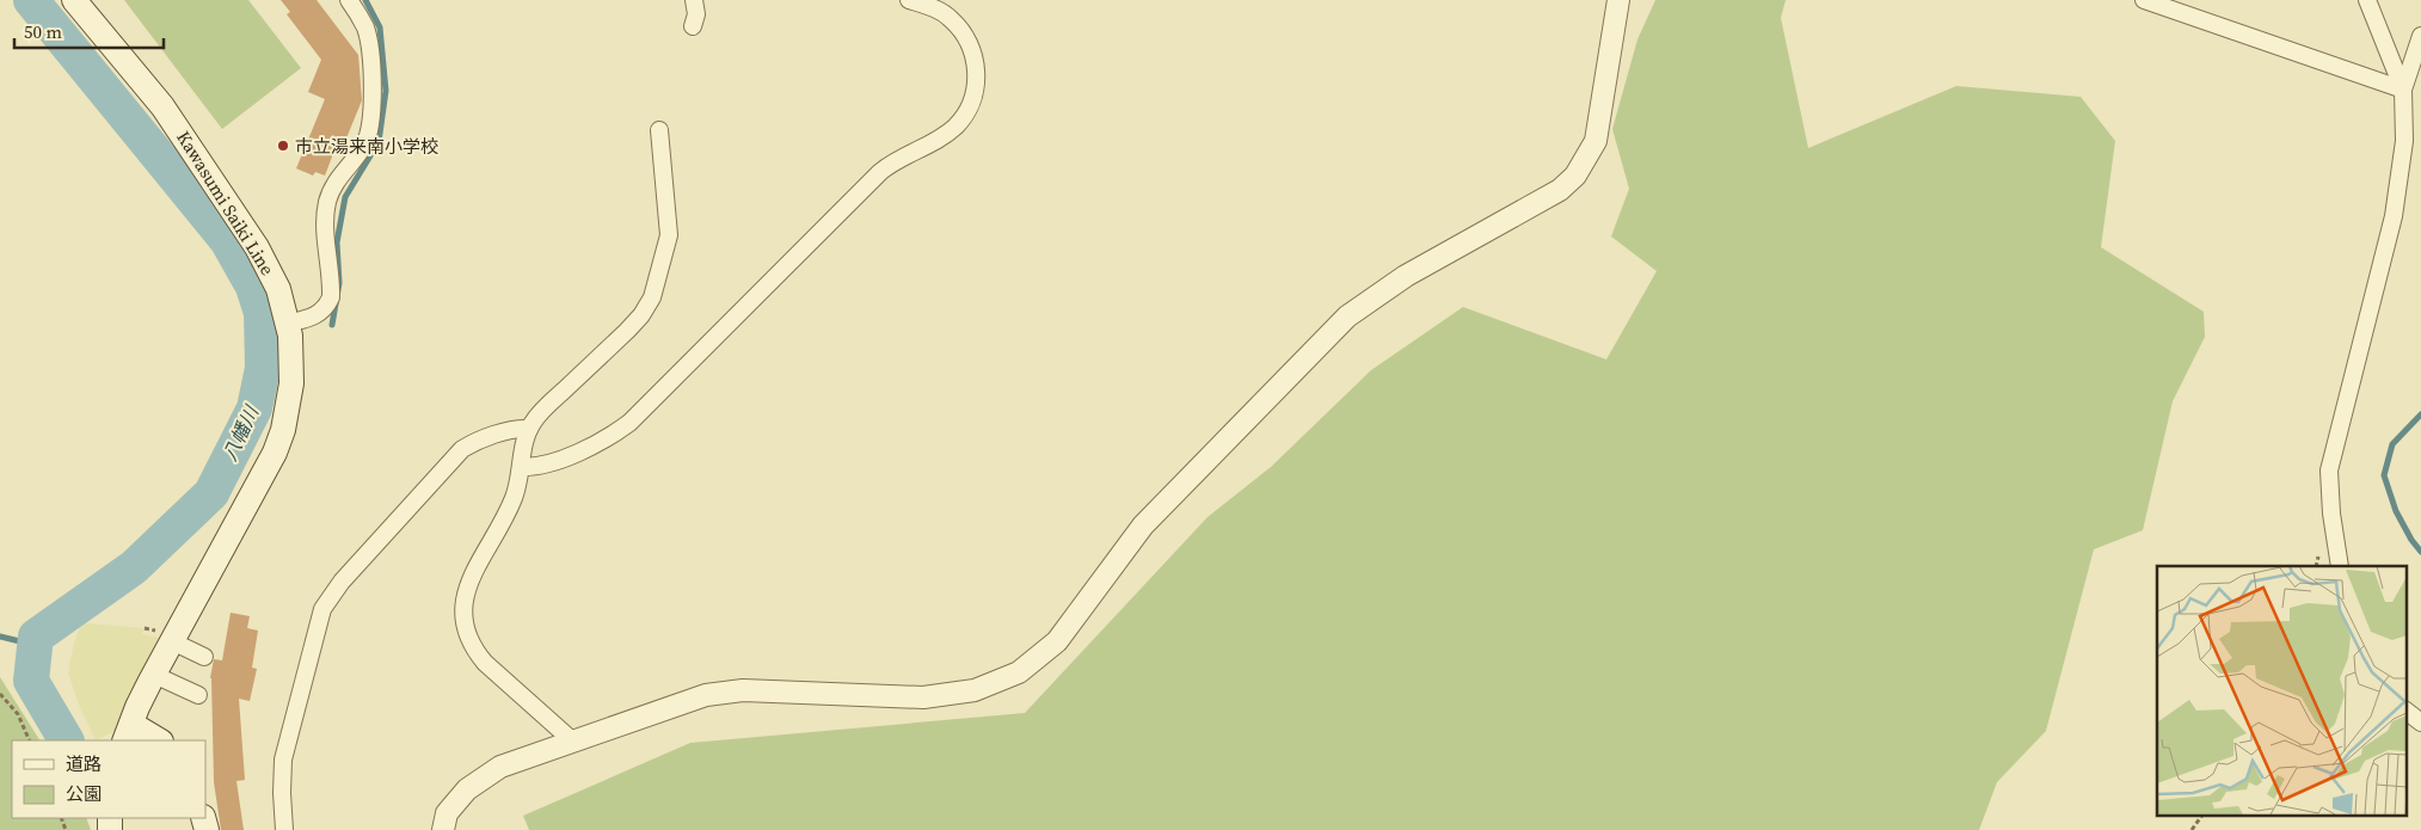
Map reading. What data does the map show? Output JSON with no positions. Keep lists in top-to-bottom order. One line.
{"streets":{"main road":["Kawasumi Saiki Line"]},"water":["八幡川"],"places":["市立湯来南小学校"],"legend":["道路","公園"],"scale_bar":"50 m"}
